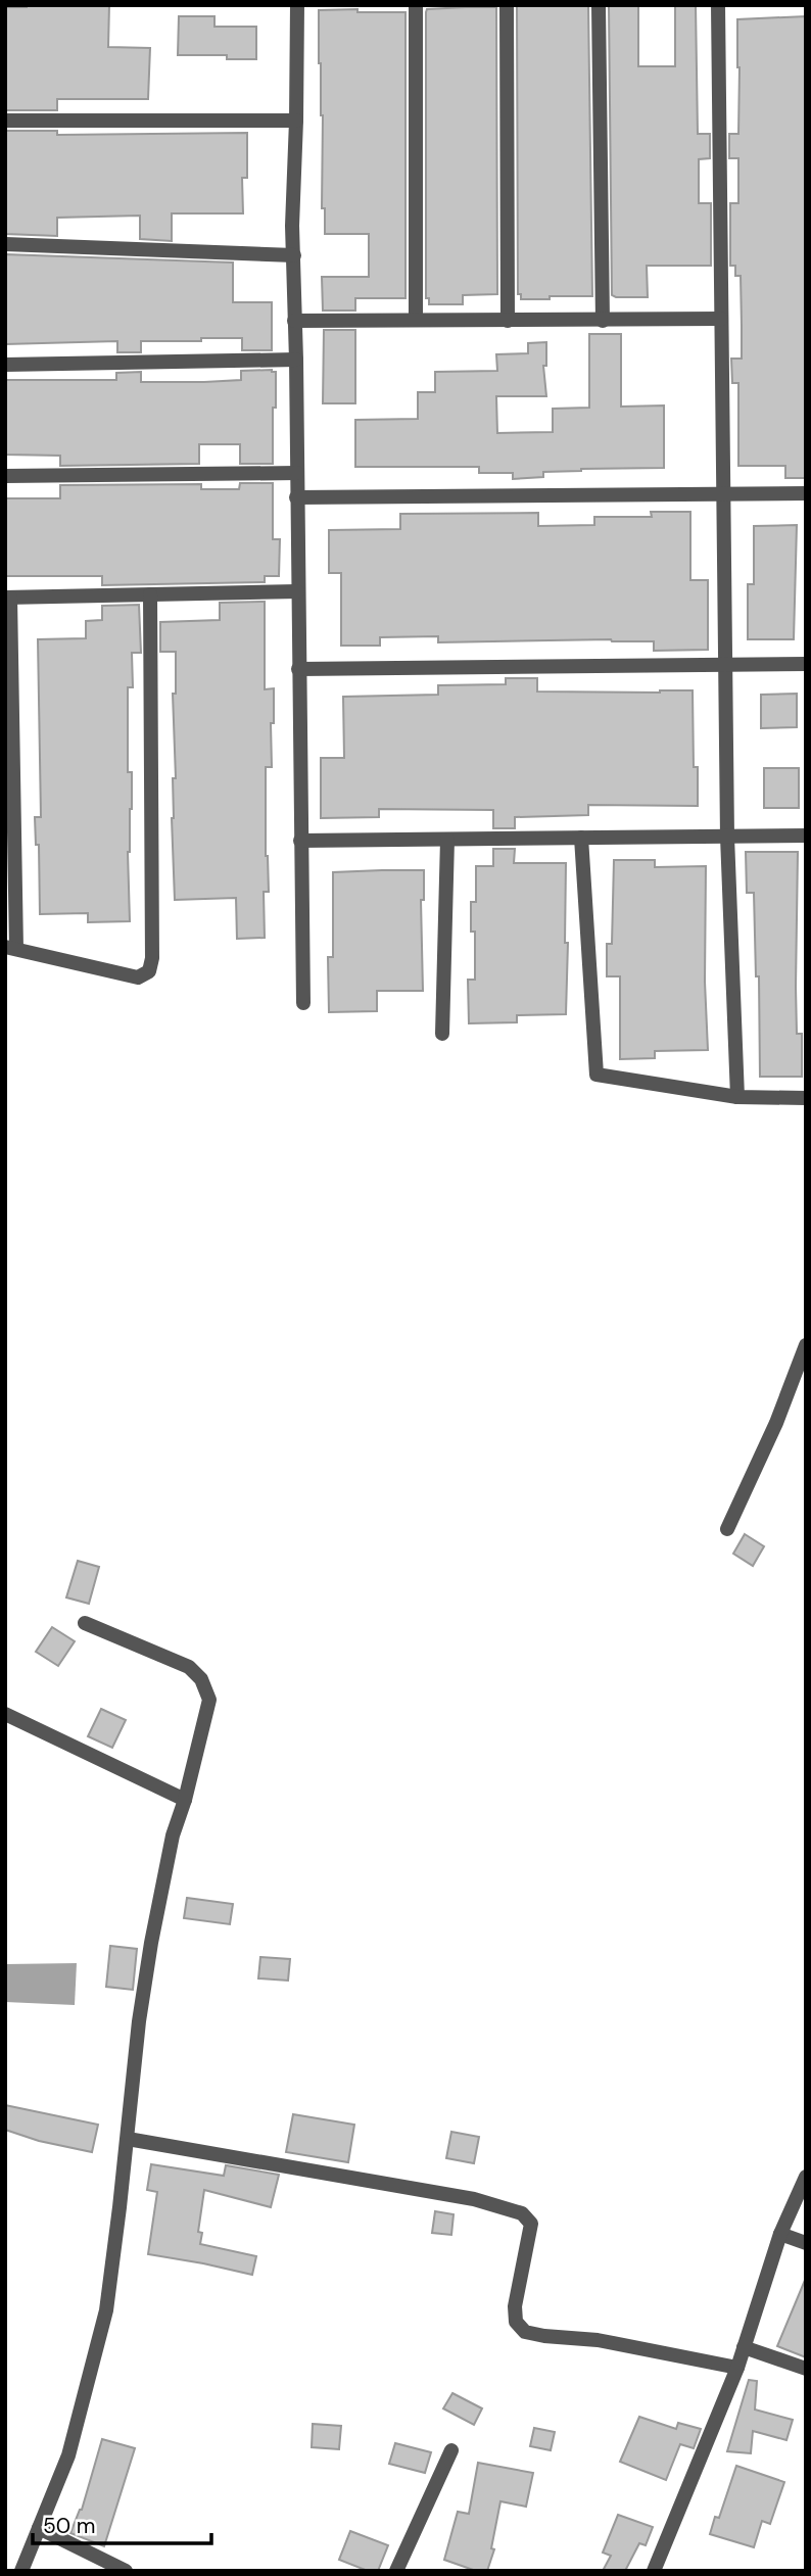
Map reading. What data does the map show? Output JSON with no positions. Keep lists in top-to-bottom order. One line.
{"scale_bar":"50 m"}
